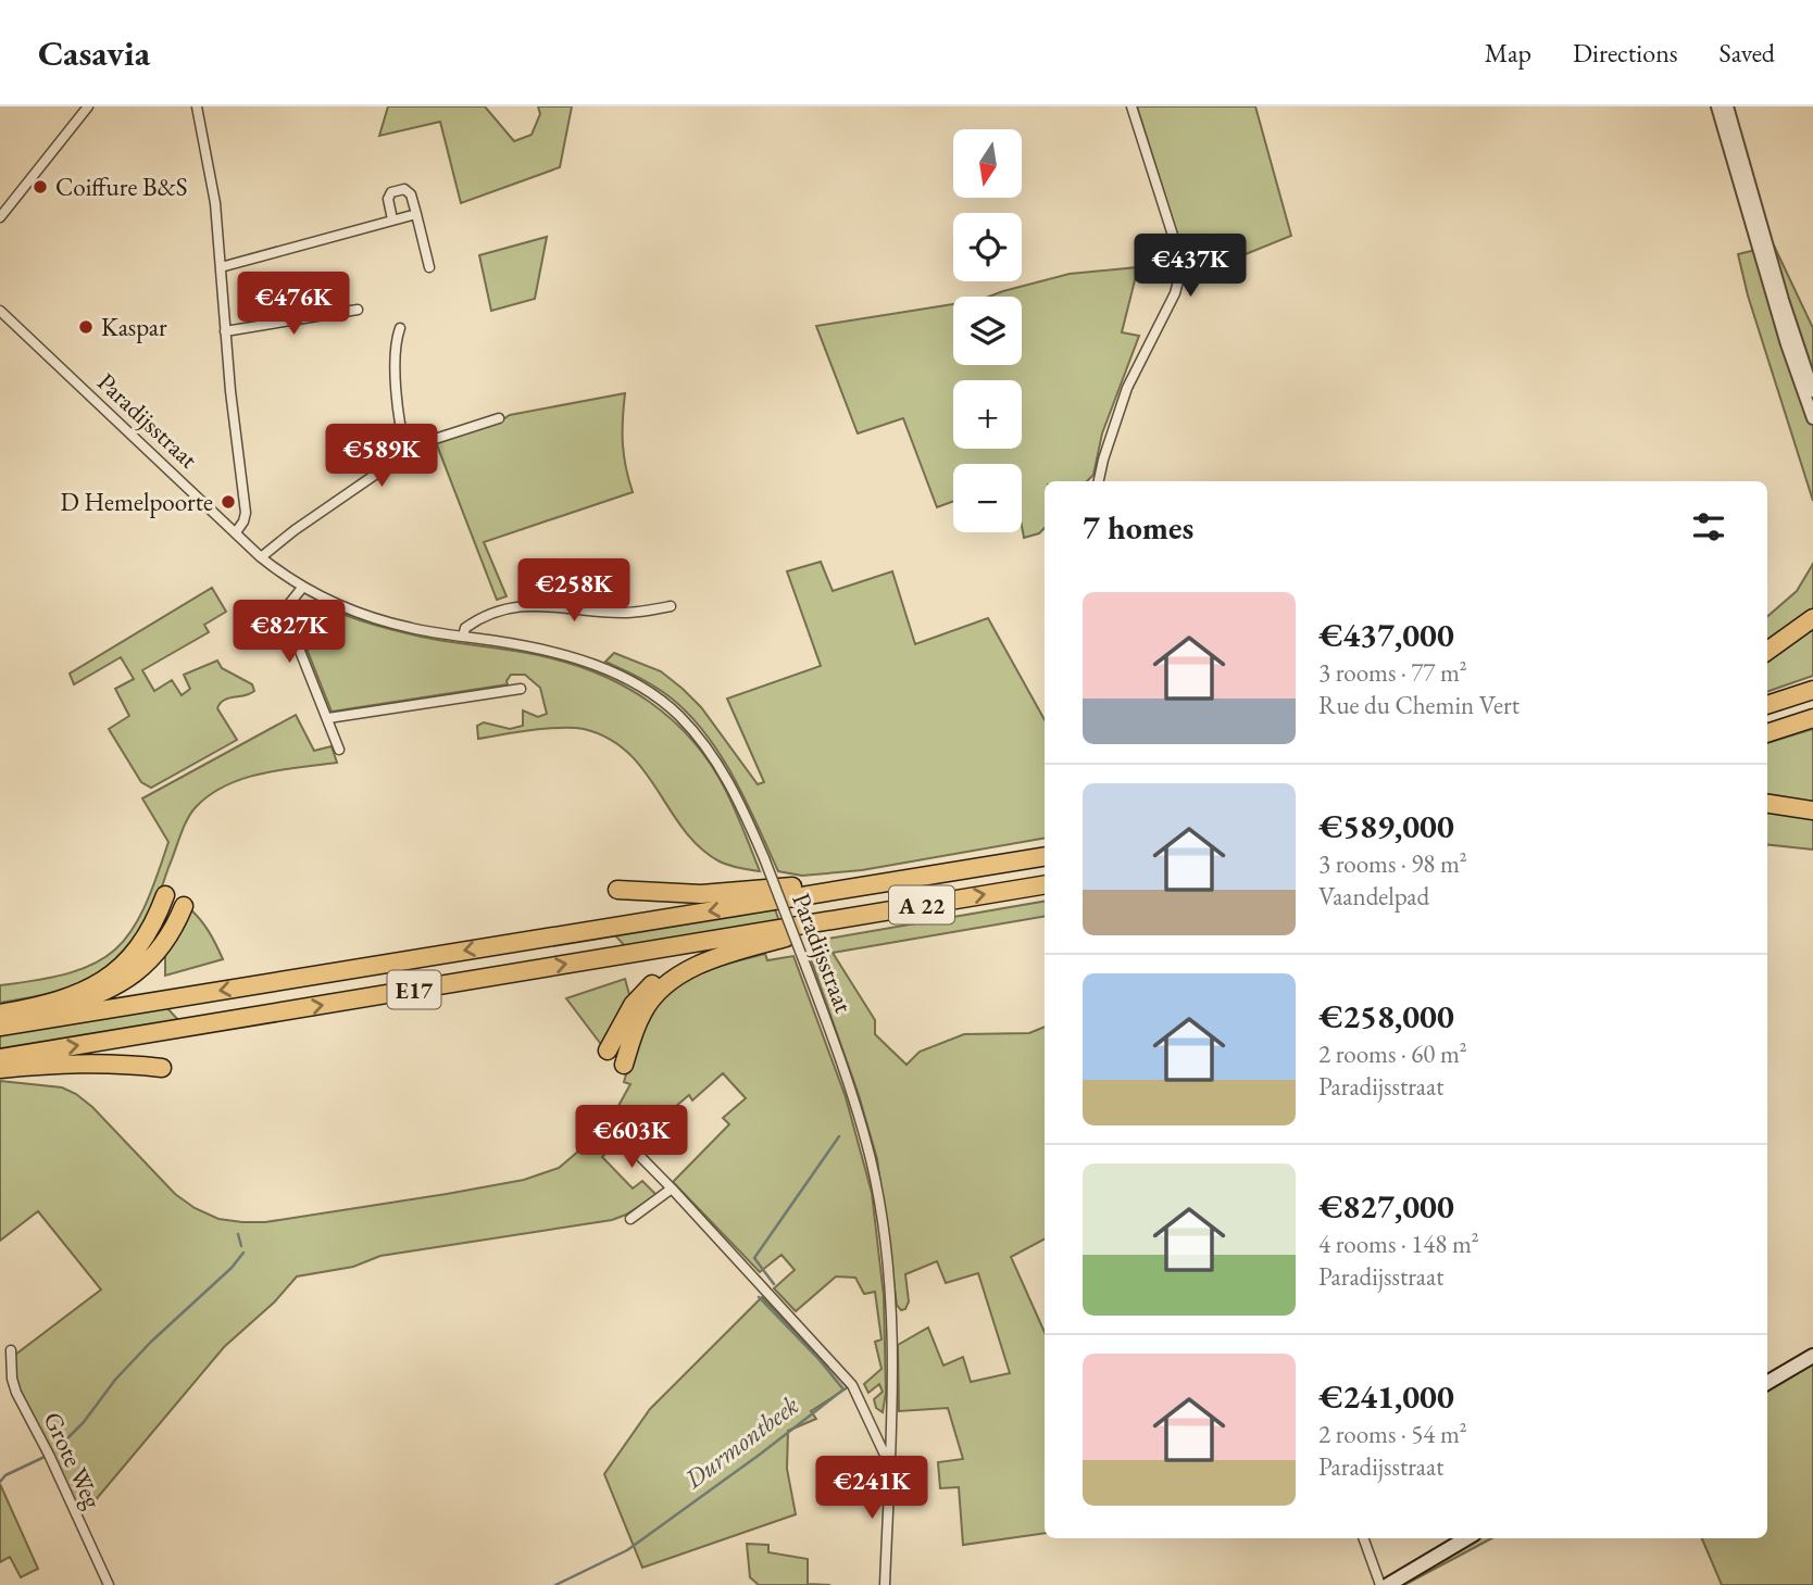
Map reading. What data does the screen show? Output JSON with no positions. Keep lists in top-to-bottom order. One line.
{"streets":{"highway":["A 22","E17"],"street":["Paradijsstraat","Grote Weg"]},"crossings":[["A 22","E17"]],"water":["Durmontbeek"],"places":["Coiffure B&S","Kaspar","D Hemelpoorte"],"north":"bottom","page":{"header":"Casavia","nav":["Map","Directions","Saved"],"map_buttons":["+","−"],"price":["€437K","€476K","€589K","€258K","€827K","€603K","€241K"],"heading":"7 homes","list":[{"name":"€437,000","note":"3 rooms · 77 m² · Rue du Chemin Vert"},{"name":"€589,000","note":"3 rooms · 98 m² · Vaandelpad"},{"name":"€258,000","note":"2 rooms · 60 m² · Paradijsstraat"},{"name":"€827,000","note":"4 rooms · 148 m² · Paradijsstraat"},{"name":"€241,000","note":"2 rooms · 54 m² · Paradijsstraat"}]}}
